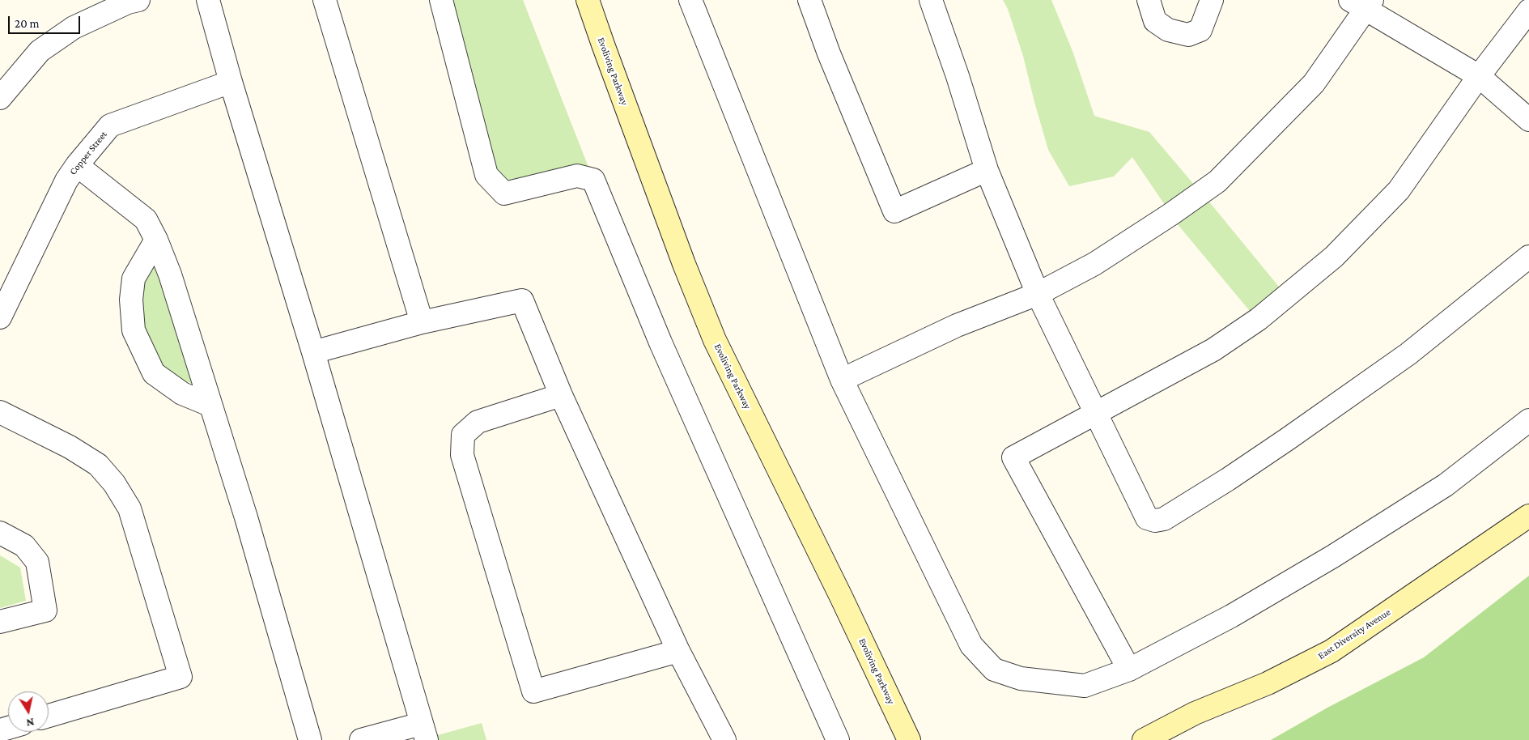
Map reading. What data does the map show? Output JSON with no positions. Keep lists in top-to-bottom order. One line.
{"streets":{"street":["Evoliving Parkway","Copper Street","East Diversity Avenue"]},"scale_bar":"20 m","north":"bottom"}
